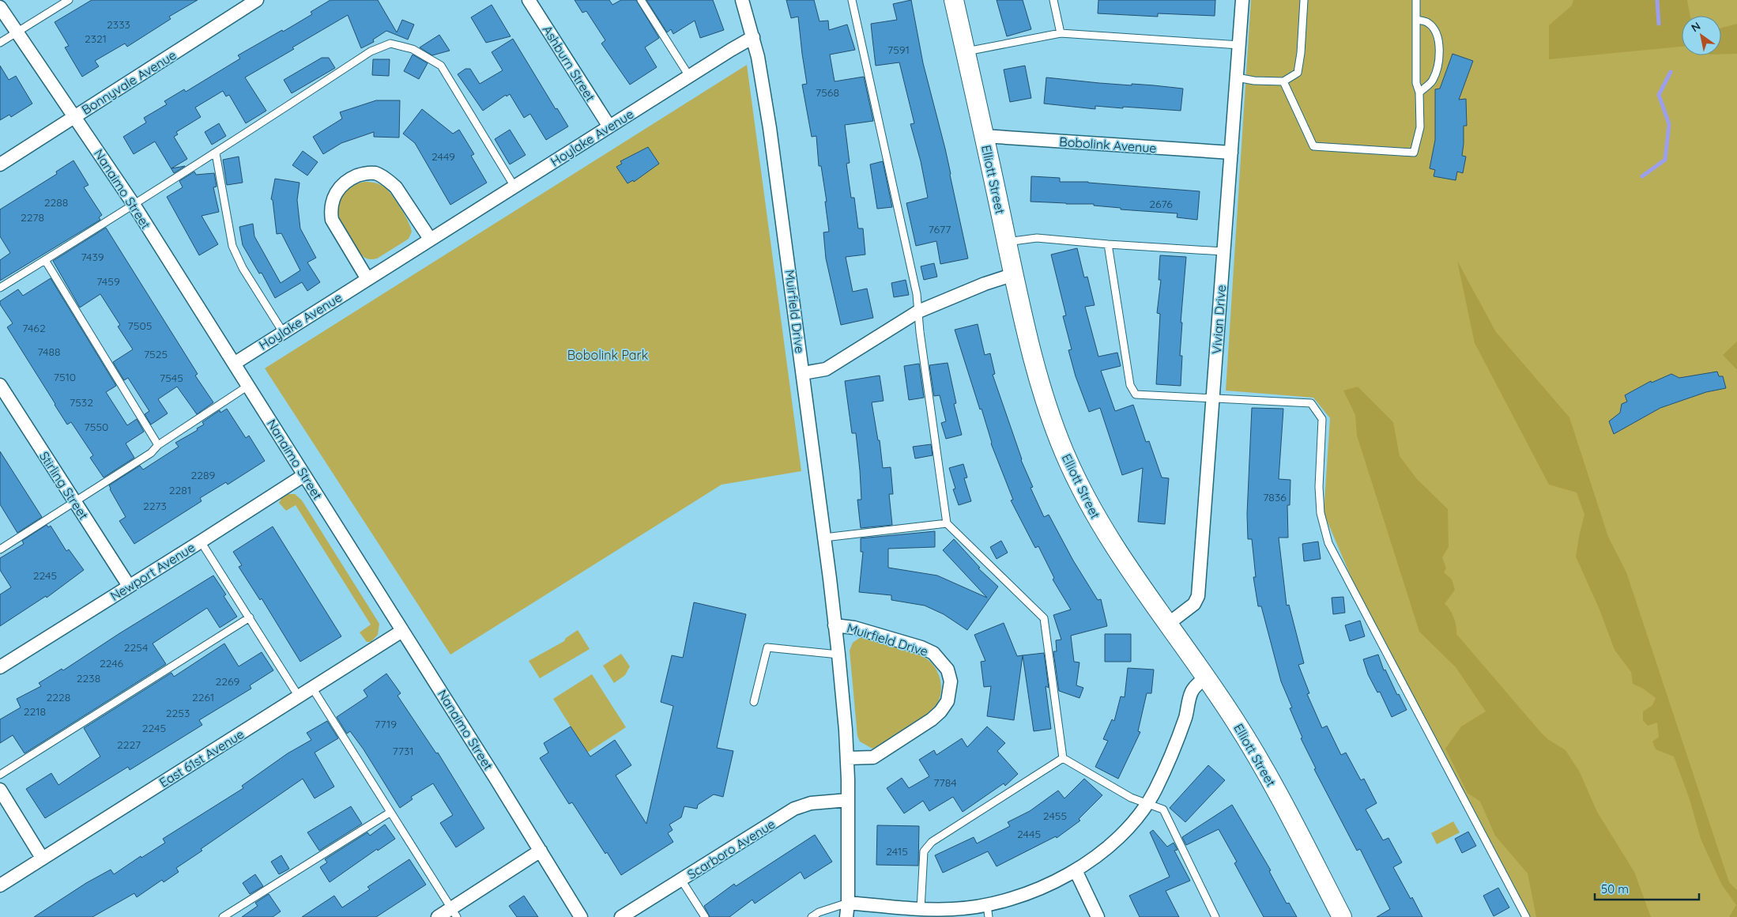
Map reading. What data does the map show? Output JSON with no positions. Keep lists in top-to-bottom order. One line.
{"streets":{"street":["Ashburn Street","Bonnyvale Avenue","Hoylake Avenue","Bobolink Avenue","Elliott Street","Nanaimo Street","Muirfield Drive","Vivian Drive","Stirling Street","Newport Avenue","East 61st Avenue","Scarboro Avenue"]},"crossings":[["Ashburn Street","Hoylake Avenue"],["Bonnyvale Avenue","Nanaimo Street"],["Hoylake Avenue","Nanaimo Street"],["Hoylake Avenue","Muirfield Drive"],["Bobolink Avenue","Elliott Street"],["Bobolink Avenue","Vivian Drive"],["Elliott Street","Vivian Drive"],["Nanaimo Street","Newport Avenue"],["Nanaimo Street","East 61st Avenue"],["Muirfield Drive","Scarboro Avenue"],["Stirling Street","Newport Avenue"]],"parks":["Bobolink Park"],"house_numbers":["2333","2321","7591","7568","2449","2288","2676","2278","7677","7439","7459","7505","7462","7488","7525","7510","7545","7532","7550","2289","2281","7836","2273","2245","2254","2246","2238","2269","2228","2261","2218","2253","7719","2245","2227","7731","7784","2455","2445","2415"],"scale_bar":"50 m","north":"top left"}
